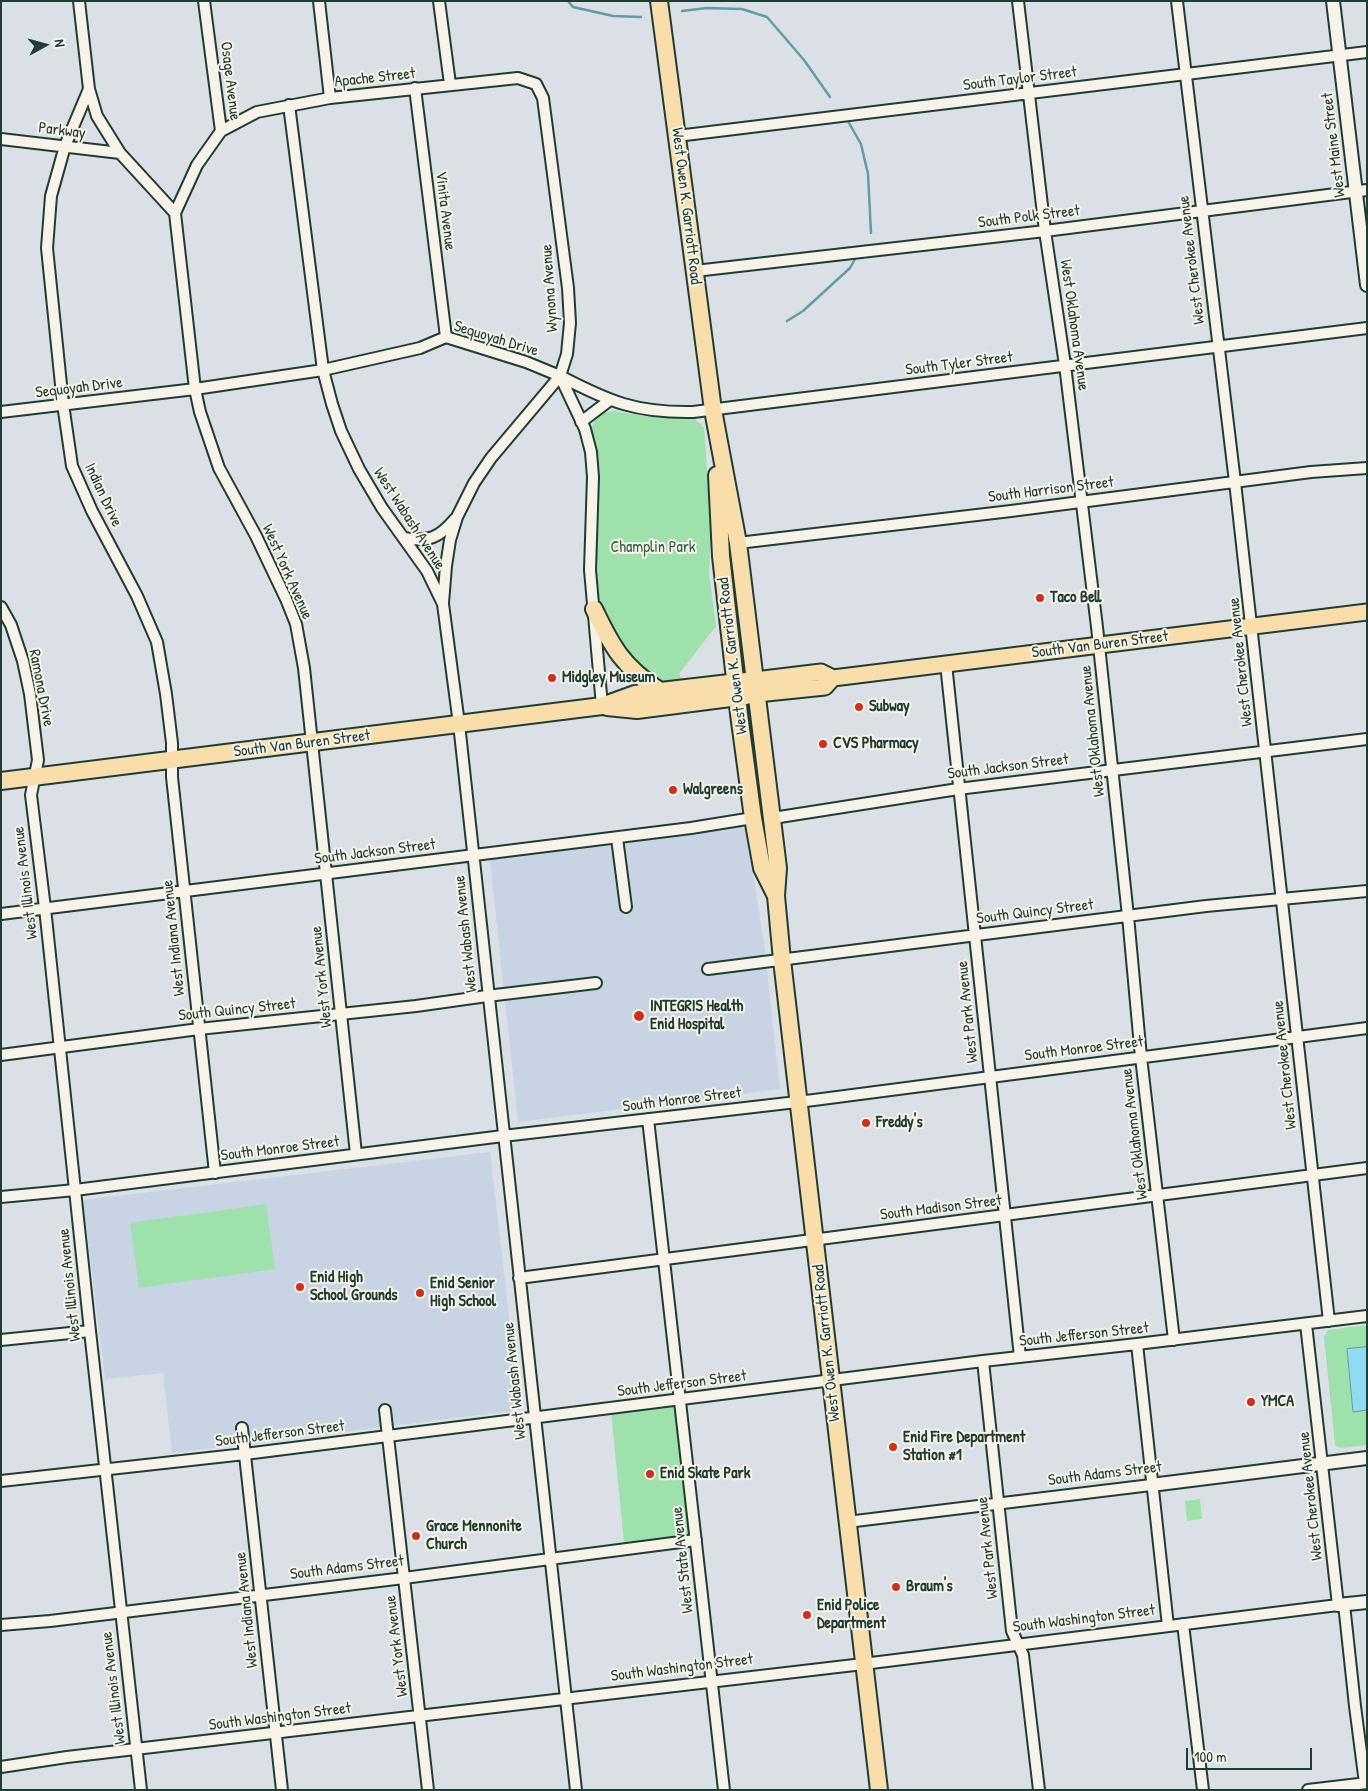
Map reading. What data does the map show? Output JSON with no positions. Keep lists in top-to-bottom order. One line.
{"streets":{"highway":["West Owen K. Garriott Road","South Van Buren Street"],"street":["Apache Street","South Taylor Street","Osage Avenue","Parkway","West Maine Street","Vinita Avenue","South Polk Street","West Cherokee Avenue","Wynona Avenue","West Oklahoma Avenue","Sequoyah Drive","South Tyler Street","South Harrison Street","Indian Drive","West Wabash Avenue","West York Avenue","Ramona Drive","South Jackson Street","West Illinois Avenue","South Quincy Street","West Indiana Avenue","West Park Avenue","South Monroe Street","South Madison Street","South Jefferson Street","South Adams Street","West State Avenue","South Washington Street"]},"crossings":[["Apache Street","Osage Avenue"],["Apache Street","Vinita Avenue"],["Apache Street","Wynona Avenue"],["Apache Street","West Wabash Avenue"],["South Taylor Street","West Maine Street"],["South Taylor Street","West Owen K. Garriott Road"],["South Taylor Street","West Cherokee Avenue"],["South Taylor Street","West Oklahoma Avenue"],["Osage Avenue","West York Avenue"],["Parkway","Indian Drive"],["West Maine Street","South Polk Street"],["West Owen K. Garriott Road","South Polk Street"],["West Owen K. Garriott Road","South Tyler Street"],["West Owen K. Garriott Road","South Harrison Street"],["West Owen K. Garriott Road","South Van Buren Street"],["West Owen K. Garriott Road","South Jackson Street"],["West Owen K. Garriott Road","South Quincy Street"],["West Owen K. Garriott Road","South Monroe Street"],["West Owen K. Garriott Road","South Madison Street"],["West Owen K. Garriott Road","South Jefferson Street"],["West Owen K. Garriott Road","South Adams Street"],["West Owen K. Garriott Road","South Washington Street"],["Vinita Avenue","Sequoyah Drive"],["South Polk Street","West Cherokee Avenue"],["South Polk Street","West Oklahoma Avenue"],["West Cherokee Avenue","South Tyler Street"],["West Cherokee Avenue","South Harrison Street"],["West Cherokee Avenue","South Van Buren Street"],["West Cherokee Avenue","South Jackson Street"],["West Cherokee Avenue","South Quincy Street"],["West Cherokee Avenue","South Monroe Street"],["West Cherokee Avenue","South Madison Street"],["West Cherokee Avenue","South Jefferson Street"],["West Cherokee Avenue","South Adams Street"],["West Cherokee Avenue","South Washington Street"],["Wynona Avenue","Sequoyah Drive"],["Wynona Avenue","South Tyler Street"],["Wynona Avenue","West Wabash Avenue"],["West Oklahoma Avenue","South Tyler Street"],["West Oklahoma Avenue","South Harrison Street"],["West Oklahoma Avenue","South Van Buren Street"],["West Oklahoma Avenue","South Jackson Street"],["West Oklahoma Avenue","South Quincy Street"],["West Oklahoma Avenue","South Monroe Street"],["West Oklahoma Avenue","South Madison Street"],["West Oklahoma Avenue","South Jefferson Street"],["Sequoyah Drive","South Tyler Street"],["Sequoyah Drive","Indian Drive"],["Sequoyah Drive","West Wabash Avenue"],["Sequoyah Drive","West York Avenue"],["Indian Drive","South Van Buren Street"],["Indian Drive","West Indiana Avenue"],["West Wabash Avenue","South Van Buren Street"],["West Wabash Avenue","South Jackson Street"],["West Wabash Avenue","South Quincy Street"],["West Wabash Avenue","South Monroe Street"],["West Wabash Avenue","South Madison Street"],["West Wabash Avenue","South Jefferson Street"],["West Wabash Avenue","South Adams Street"],["West Wabash Avenue","South Washington Street"],["West York Avenue","South Van Buren Street"],["West York Avenue","South Jackson Street"],["West York Avenue","South Quincy Street"],["West York Avenue","South Monroe Street"],["West York Avenue","South Jefferson Street"],["West York Avenue","South Adams Street"],["West York Avenue","South Washington Street"],["South Van Buren Street","Ramona Drive"],["South Van Buren Street","West Illinois Avenue"],["South Van Buren Street","West Indiana Avenue"],["South Van Buren Street","West Park Avenue"],["Ramona Drive","West Illinois Avenue"],["South Jackson Street","West Illinois Avenue"],["South Jackson Street","West Indiana Avenue"],["South Jackson Street","West Park Avenue"],["West Illinois Avenue","South Quincy Street"],["West Illinois Avenue","South Monroe Street"],["West Illinois Avenue","South Jefferson Street"],["West Illinois Avenue","South Adams Street"],["West Illinois Avenue","South Washington Street"],["South Quincy Street","West Indiana Avenue"],["South Quincy Street","West Park Avenue"],["West Indiana Avenue","South Monroe Street"],["West Indiana Avenue","South Jefferson Street"],["West Indiana Avenue","South Adams Street"],["West Indiana Avenue","South Washington Street"],["West Park Avenue","South Monroe Street"],["West Park Avenue","South Madison Street"],["West Park Avenue","South Jefferson Street"],["West Park Avenue","South Adams Street"],["West Park Avenue","South Washington Street"],["South Monroe Street","West State Avenue"],["South Madison Street","West State Avenue"],["South Jefferson Street","West State Avenue"],["South Adams Street","West State Avenue"],["West State Avenue","South Washington Street"]],"parks":["Champlin Park"],"places":["Taco Bell","Midgley Museum","Subway","CVS Pharmacy","Walgreens","INTEGRIS Health Enid Hospital","Freddy's","Enid High School Grounds","Enid Senior High School","YMCA","Enid Fire Department Station #1","Enid Skate Park","Grace Mennonite Church","Braum's","Enid Police Department"],"scale_bar":"100 m","north":"right"}
